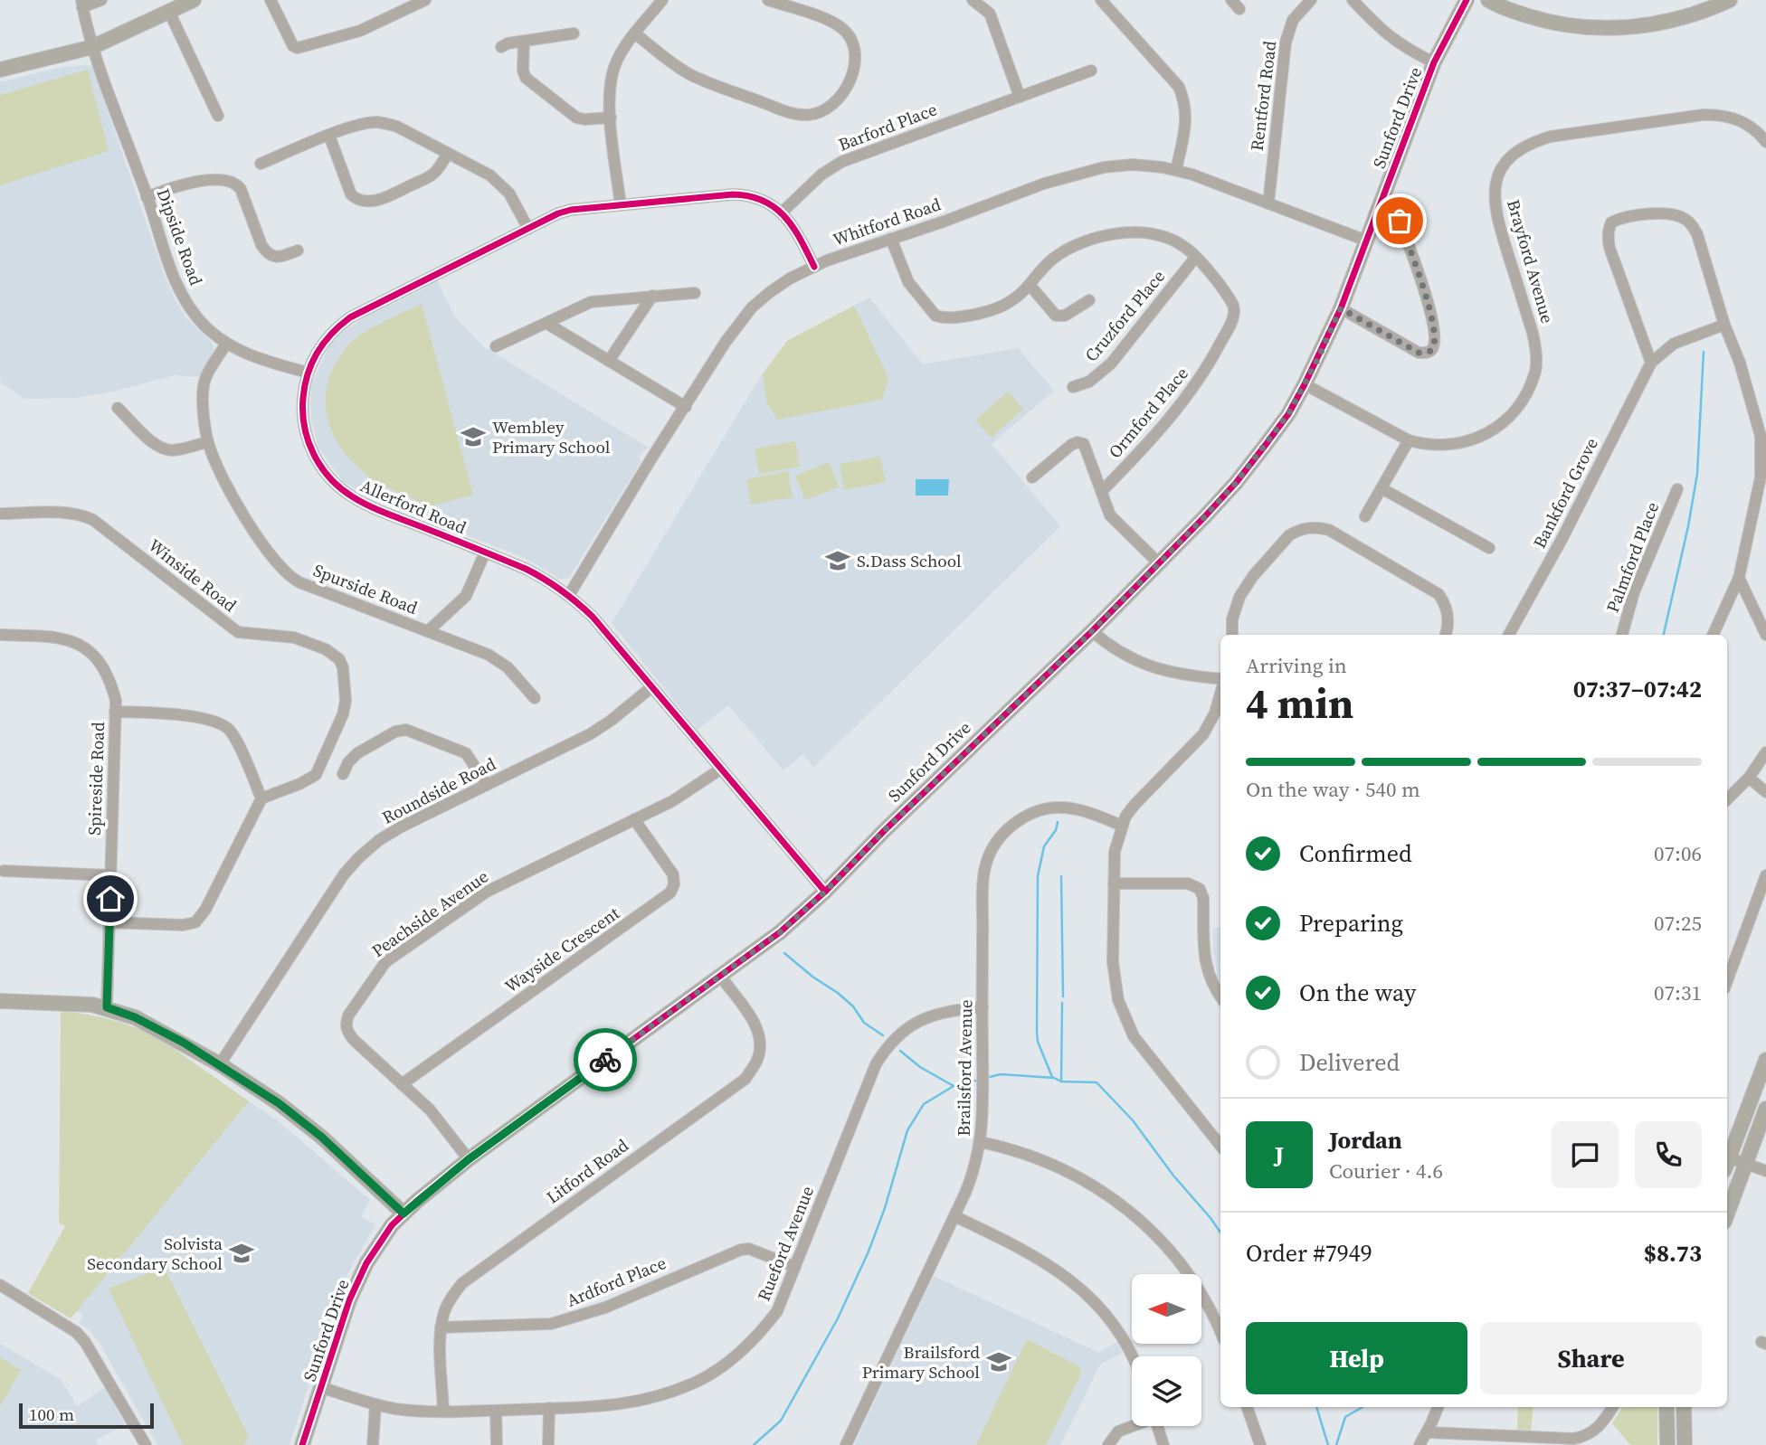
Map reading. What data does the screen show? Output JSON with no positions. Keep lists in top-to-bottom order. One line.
{"streets":{"street":["Rentford Road","Sunford Drive","Barford Place","Whitford Road","Dipside Road","Brayford Avenue","Cruzford Place","Ormford Place","Bankford Grove","Allerford Road","Palmford Place","Winside Road","Spurside Road","Spireside Road","Roundside Road","Peachside Avenue","Wayside Crescent","Brailsford Avenue","Litford Road","Rueford Avenue","Ardford Place"]},"crossings":[["Rentford Road","Whitford Road"],["Sunford Drive","Whitford Road"],["Sunford Drive","Brayford Avenue"],["Sunford Drive","Ormford Place"],["Sunford Drive","Allerford Road"],["Sunford Drive","Peachside Avenue"],["Sunford Drive","Litford Road"],["Sunford Drive","Rueford Avenue"],["Barford Place","Allerford Road"],["Whitford Road","Ormford Place"],["Whitford Road","Allerford Road"],["Dipside Road","Allerford Road"],["Dipside Road","Spurside Road"],["Cruzford Place","Ormford Place"],["Allerford Road","Spurside Road"],["Allerford Road","Roundside Road"],["Allerford Road","Peachside Avenue"],["Peachside Avenue","Wayside Crescent"],["Brailsford Avenue","Rueford Avenue"],["Litford Road","Rueford Avenue"],["Litford Road","Ardford Place"],["Rueford Avenue","Ardford Place"]],"places":{"school or university":["Wembley Primary School","S.Dass School","Solvista Secondary School","Brailsford Primary School"]},"scale_bar":"100 m","north":"left","page":{"heading":["4 min","Arriving in","07:37–07:42"],"panel":["Jordan","Courier · 4.6","Order #7949","$8.73"],"bar":"On the way · 540 m","list":[["Confirmed","07:06"],["Preparing","07:25"],["On the way","07:31"],"Delivered"],"round":"J","buttons":["Help","Share"],"scale":"100 m"}}
